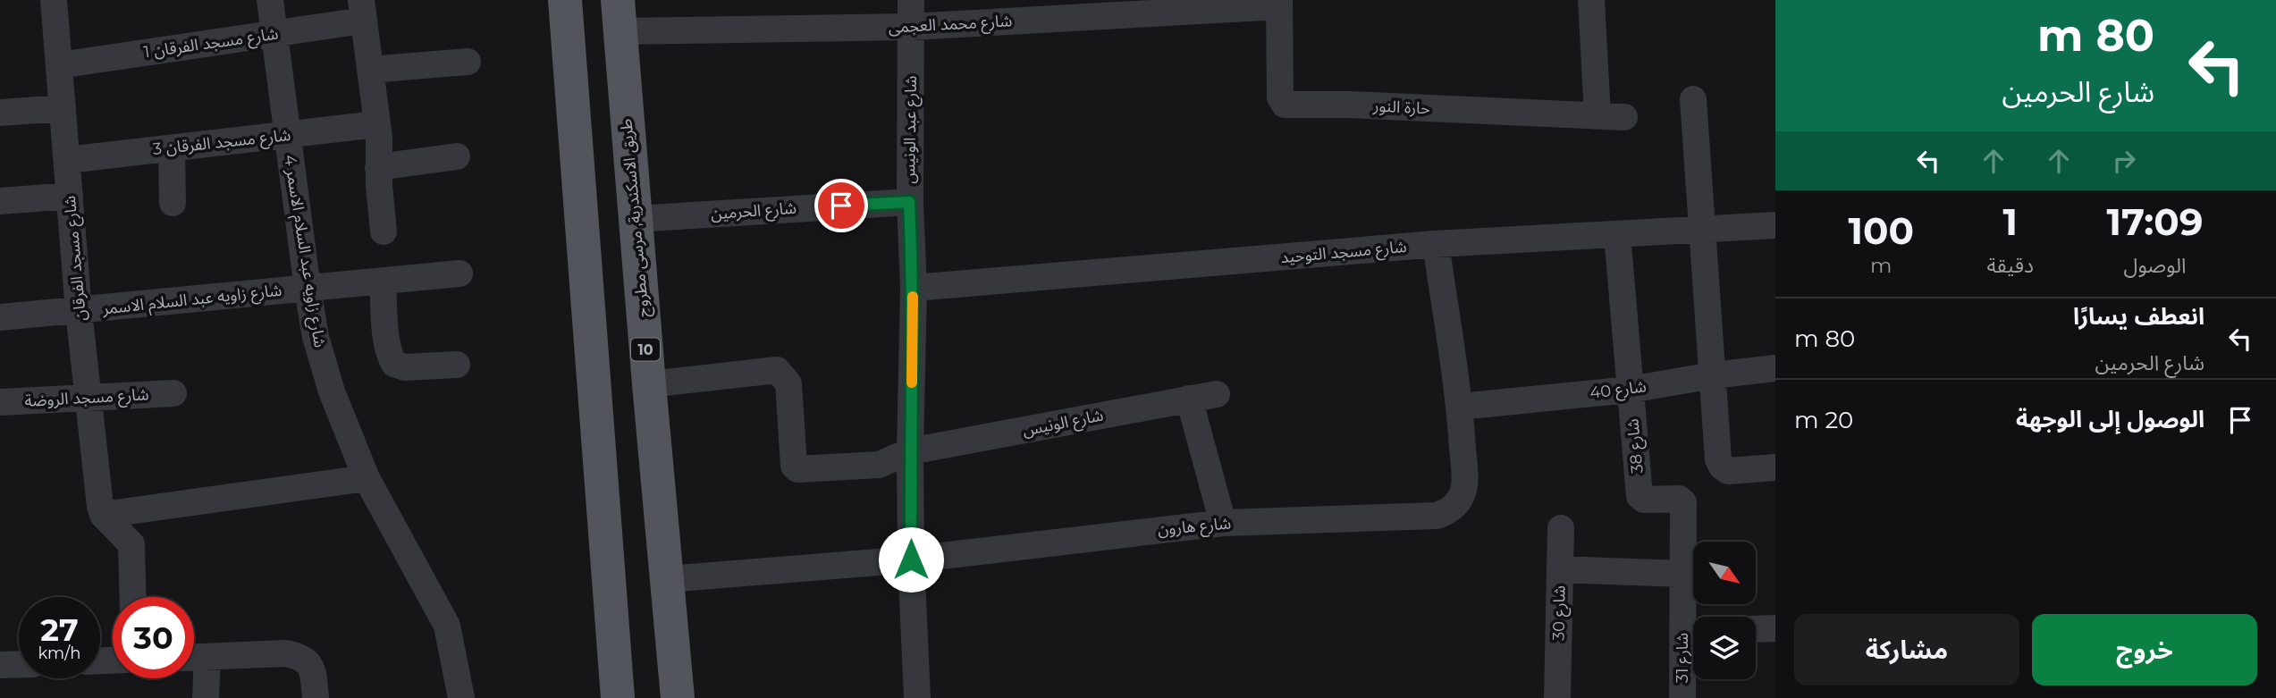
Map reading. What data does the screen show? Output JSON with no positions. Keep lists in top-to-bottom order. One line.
{"streets":{"main road":["طريق الاسكندرية, مرسى مطروح","10"],"street":["شارع محمد العجمى","شارع مسجد الفرقان 1","حارة النور","شارع عبد الونيس","شارع مسجد الفرقان 3","شارع الحرمين","شارع زاويه عبد السلام الاسمر 4","شارع مسجد التوحيد","شارع مسجد الفرقان","شارع زاويه عبد السلام الاسمر","شارع 40","شارع مسجد الروضة","شارع الونيس","شارع 38","شارع هارون","شارع 30","شارع 31"]},"crossings":[["شارع محمد العجمى","حارة النور"],["شارع محمد العجمى","شارع عبد الونيس"],["شارع محمد العجمى","طريق الاسكندرية, مرسى مطروح"],["شارع مسجد الفرقان 1","شارع زاويه عبد السلام الاسمر 4"],["شارع مسجد الفرقان 1","شارع مسجد الفرقان"],["شارع عبد الونيس","شارع الحرمين"],["شارع عبد الونيس","شارع مسجد التوحيد"],["شارع عبد الونيس","شارع الونيس"],["شارع عبد الونيس","شارع هارون"],["شارع مسجد الفرقان 3","شارع زاويه عبد السلام الاسمر 4"],["شارع مسجد الفرقان 3","شارع مسجد الفرقان"],["شارع الحرمين","طريق الاسكندرية, مرسى مطروح"],["طريق الاسكندرية, مرسى مطروح","شارع الونيس"],["طريق الاسكندرية, مرسى مطروح","شارع هارون"],["شارع زاويه عبد السلام الاسمر 4","شارع زاويه عبد السلام الاسمر"],["شارع مسجد التوحيد","شارع 38"],["شارع مسجد التوحيد","شارع هارون"],["شارع مسجد الفرقان","شارع زاويه عبد السلام الاسمر"],["شارع مسجد الفرقان","شارع مسجد الروضة"],["شارع 40","شارع 38"],["شارع 40","شارع هارون"],["شارع 38","شارع 31"]],"north":"bottom right","page":{"turn":["80 m","شارع الحرمين"],"eta":["17:09","الوصول","1","دقيقة","100","m"],"list":[{"name":"انعطف يسارًا","note":"شارع الحرمين","value":"80 m"},{"name":"الوصول إلى الوجهة","value":"20 m"}],"speed":"27 km/h","limit":"30","buttons":["خروج","مشاركة"]}}
